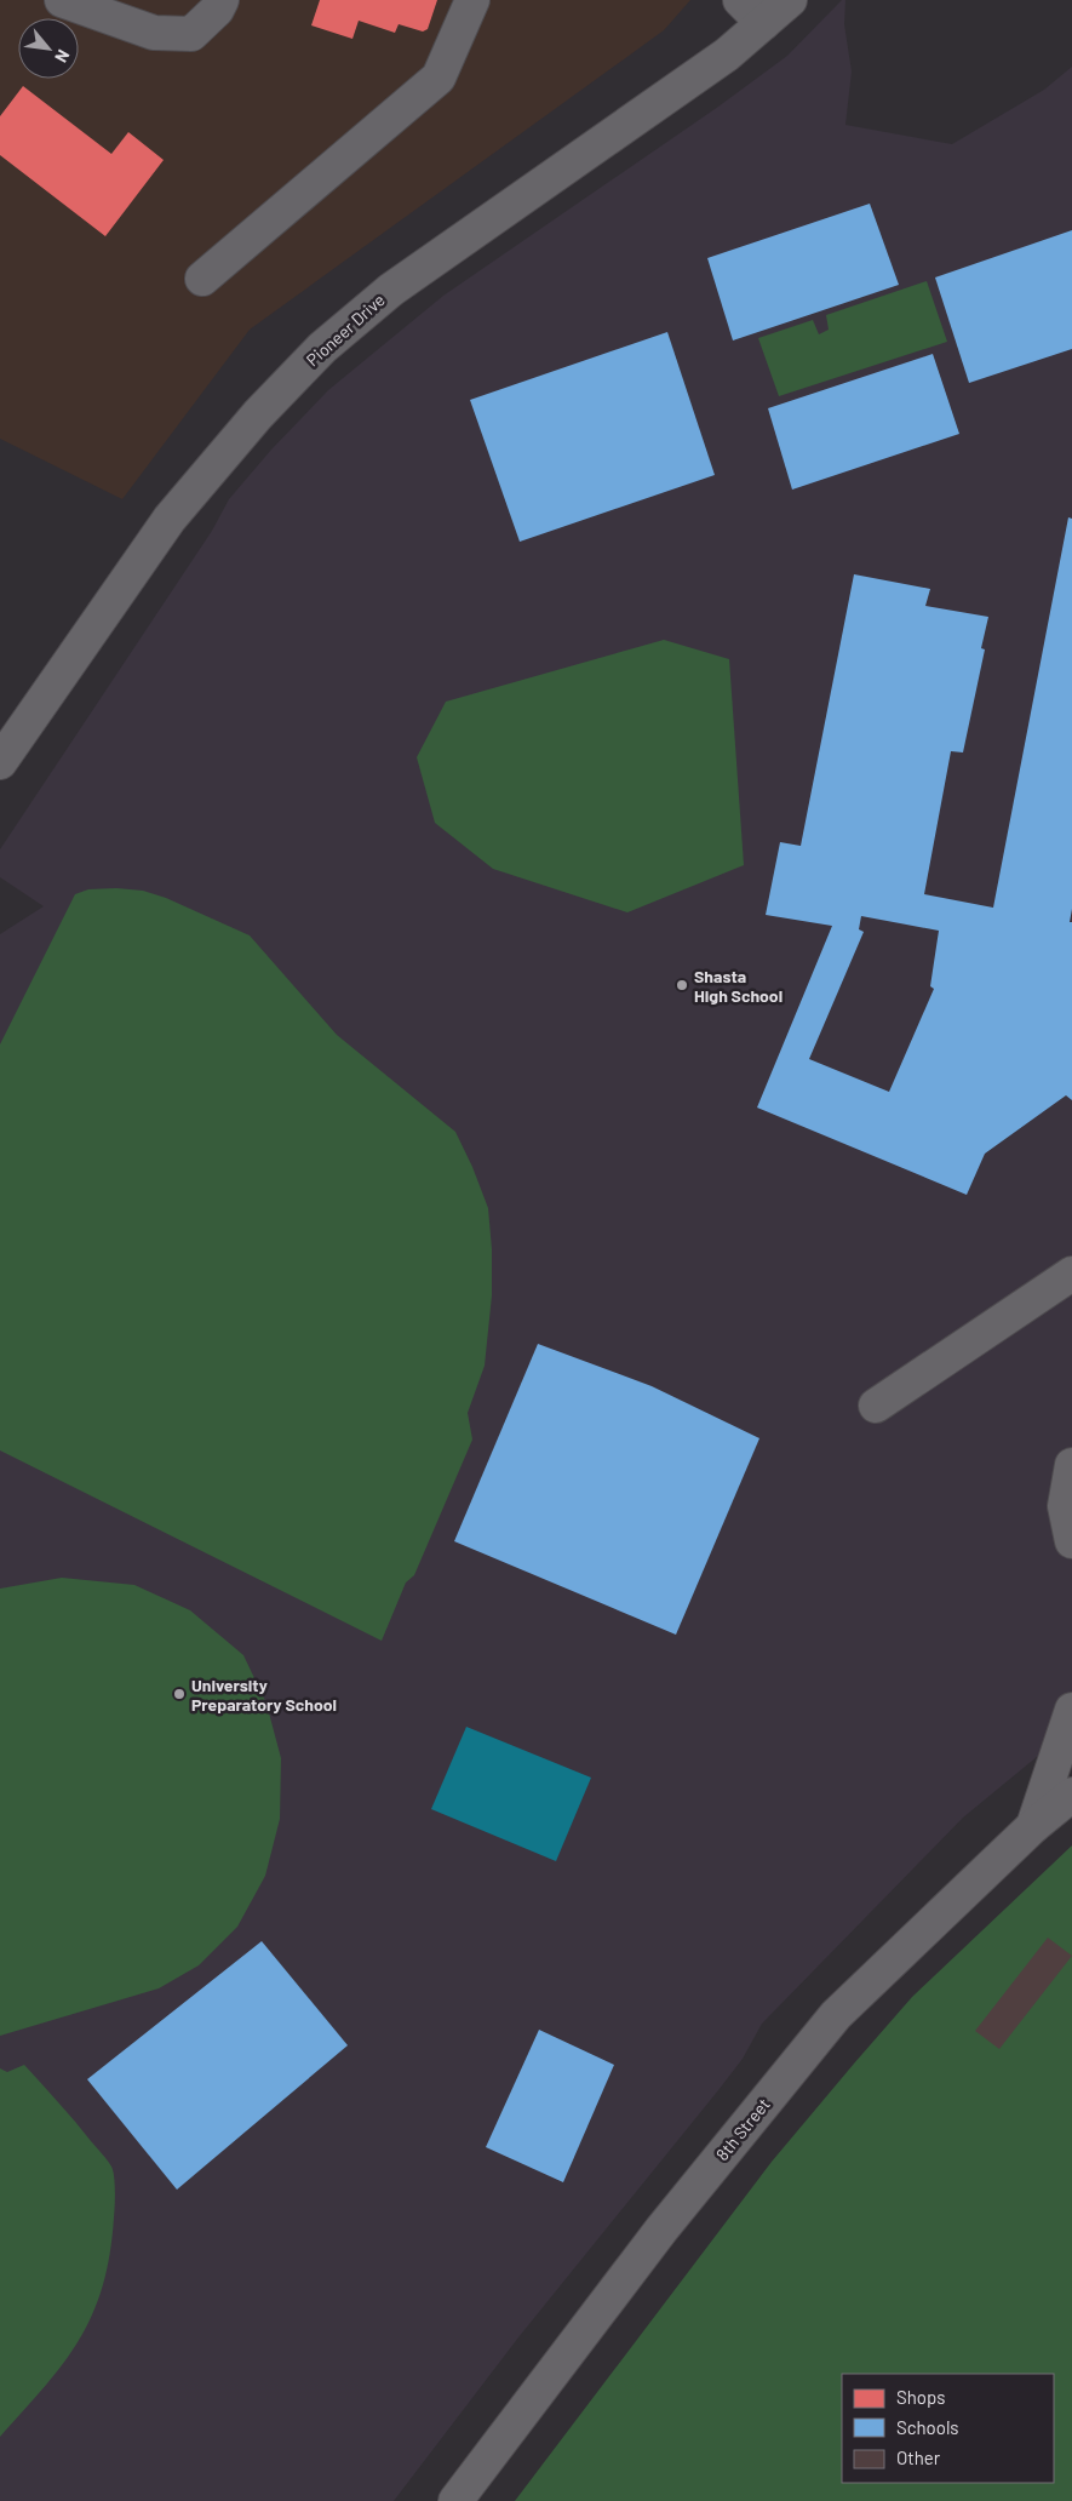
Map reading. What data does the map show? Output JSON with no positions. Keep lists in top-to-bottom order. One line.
{"streets":{"street":["Pioneer Drive","8th Street"]},"places":["Shasta High School","University Preparatory School"],"legend":["Shops","Schools","Other"],"north":"bottom right"}
